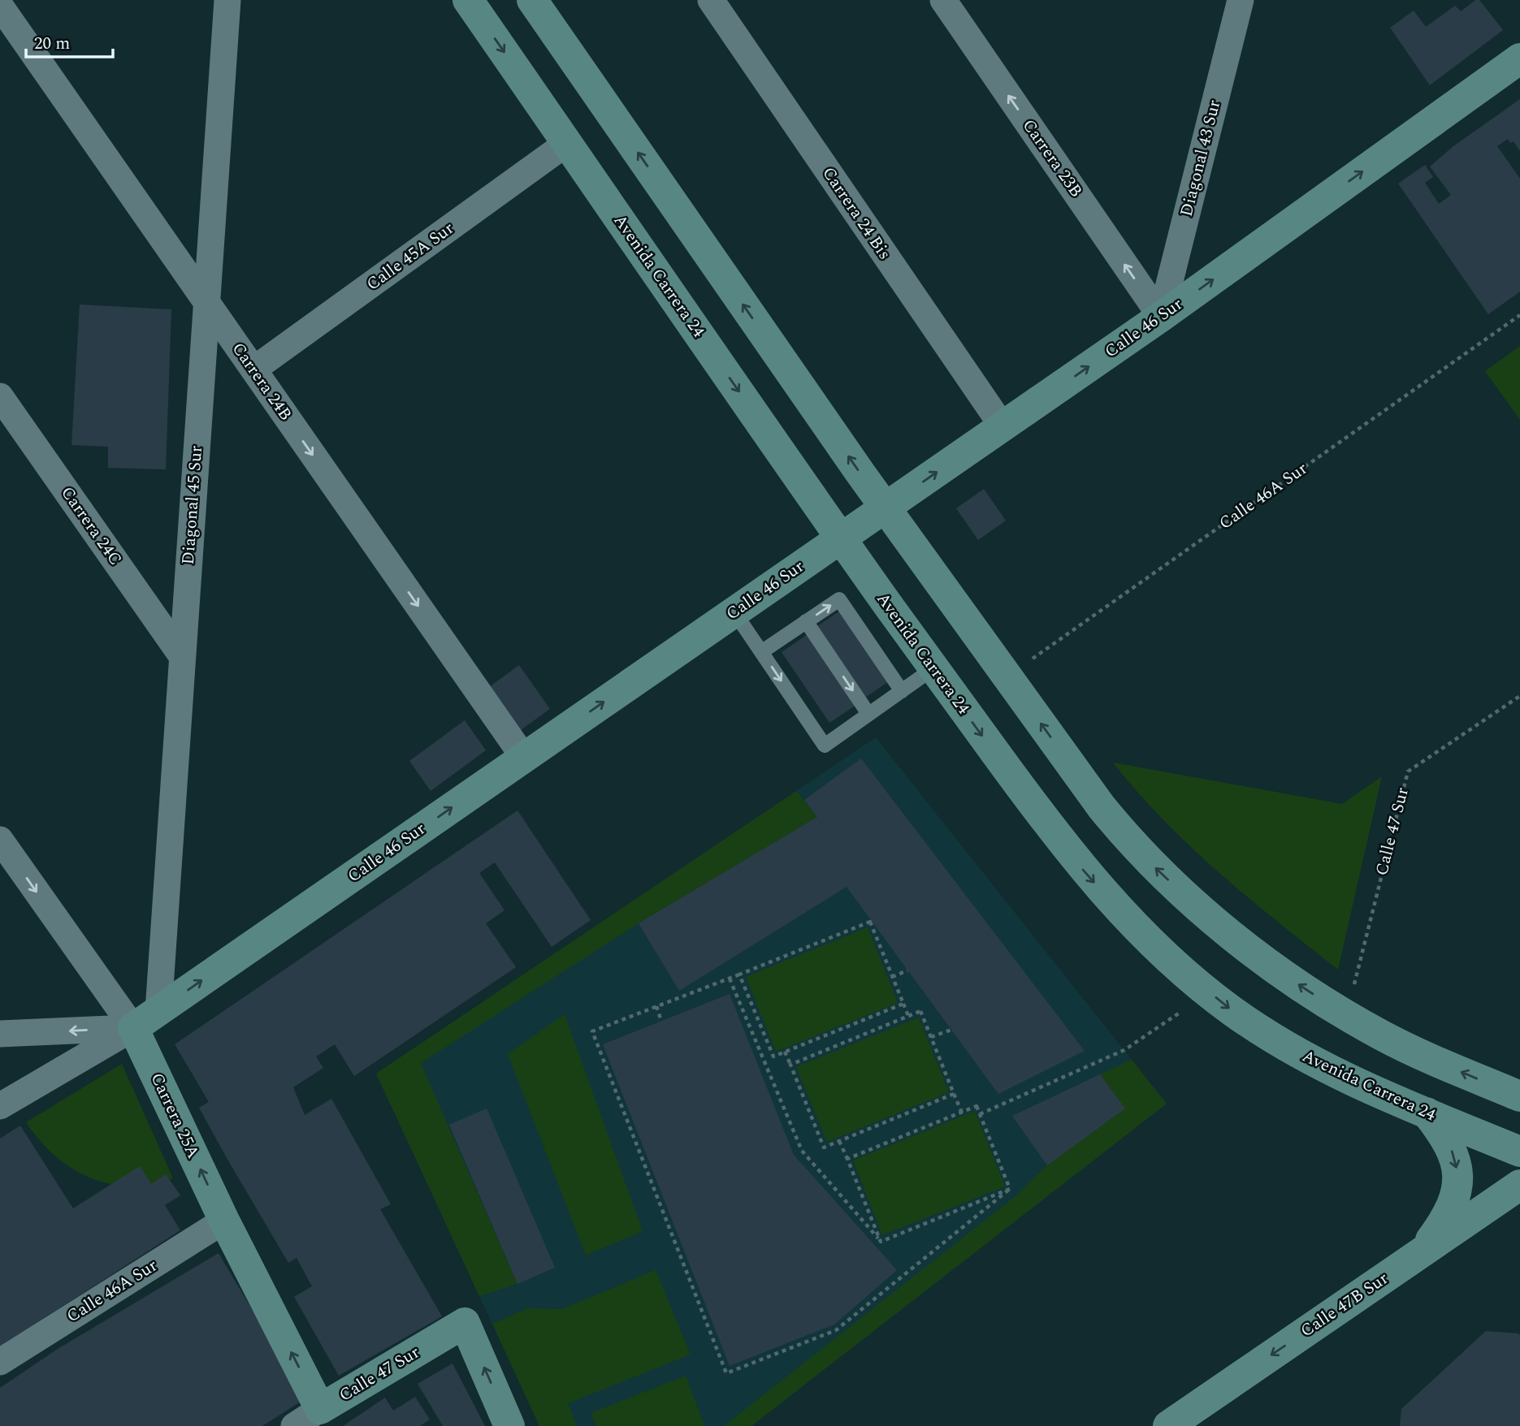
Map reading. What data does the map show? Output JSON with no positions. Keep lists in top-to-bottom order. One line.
{"streets":{"main road":["Avenida Carrera 24","Calle 46 Sur","Calle 47 Sur","Carrera 25A","Calle 47B Sur"],"street":["Carrera 23B","Diagonal 43 Sur","Carrera 24 Bis","Calle 45A Sur","Carrera 24B","Calle 46A Sur","Diagonal 45 Sur","Carrera 24C"]},"crossings":[["Carrera 23B","Diagonal 43 Sur"],["Carrera 23B","Calle 46 Sur"],["Diagonal 43 Sur","Calle 46 Sur"],["Carrera 24 Bis","Calle 46 Sur"],["Calle 45A Sur","Avenida Carrera 24"],["Calle 45A Sur","Carrera 24B"],["Avenida Carrera 24","Calle 46 Sur"],["Calle 46 Sur","Carrera 24B"],["Calle 46 Sur","Diagonal 45 Sur"],["Calle 46 Sur","Carrera 25A"],["Carrera 24B","Diagonal 45 Sur"],["Calle 46A Sur","Carrera 25A"],["Diagonal 45 Sur","Carrera 24C"],["Calle 47 Sur","Carrera 25A"]],"one_way":["Carrera 23B","Calle 46 Sur","Carrera 24B","Calle 47B Sur"],"scale_bar":"20 m"}
